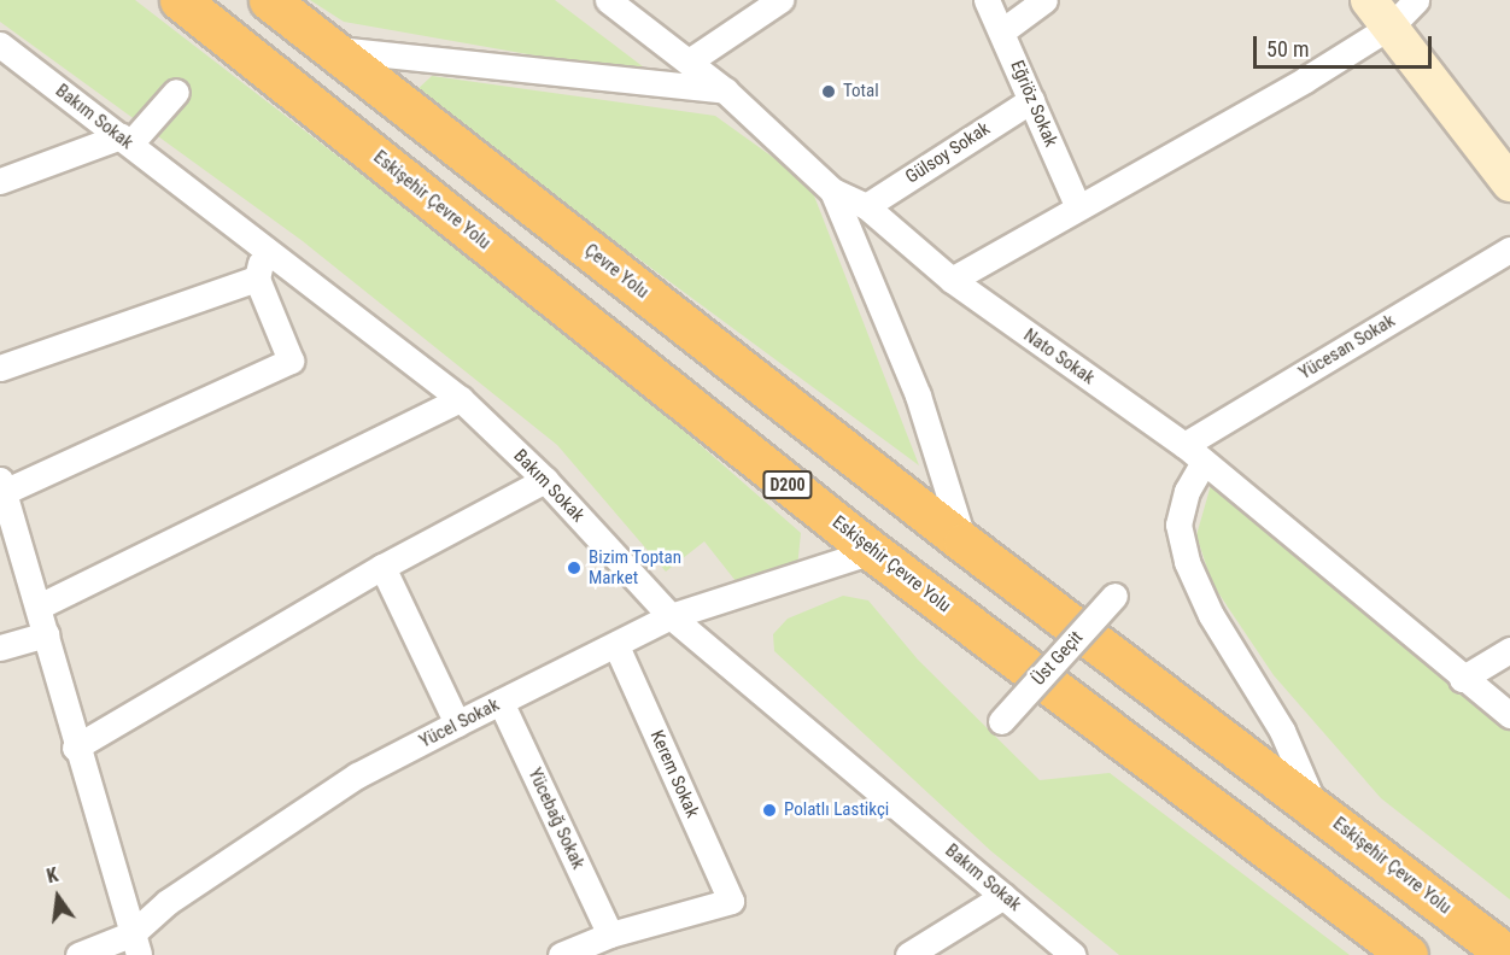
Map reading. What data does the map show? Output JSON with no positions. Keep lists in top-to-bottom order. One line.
{"streets":{"highway":["Eskişehir Çevre Yolu","Çevre Yolu","D200"],"street":["Eğriöz Sokak","Bakım Sokak","Gülsoy Sokak","Yücesan Sokak","Nato Sokak","Üst Geçit","Yücel Sokak","Kerem Sokak","Yücebağ Sokak"]},"crossings":[["Eğriöz Sokak","Gülsoy Sokak"],["Bakım Sokak","Yücel Sokak"],["Gülsoy Sokak","Nato Sokak"],["Eskişehir Çevre Yolu","Çevre Yolu"],["Eskişehir Çevre Yolu","Yücel Sokak"],["Yücesan Sokak","Nato Sokak"],["Yücel Sokak","Kerem Sokak"],["Yücel Sokak","Yücebağ Sokak"],["Kerem Sokak","Yücebağ Sokak"]],"places":["Total","Bizim Toptan Market","Polatlı Lastikçi"],"scale_bar":"50 m","north":"top"}
